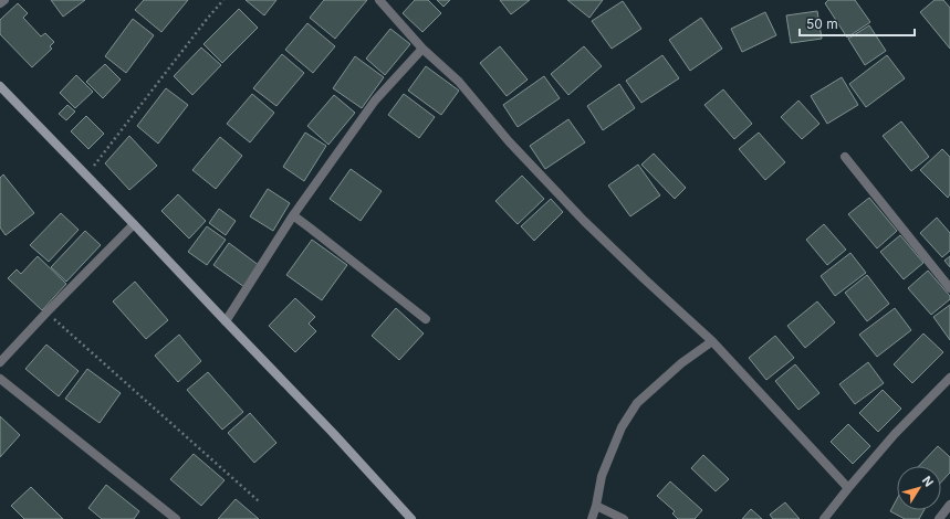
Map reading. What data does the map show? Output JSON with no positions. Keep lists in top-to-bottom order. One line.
{"scale_bar":"50 m","north":"top right"}
